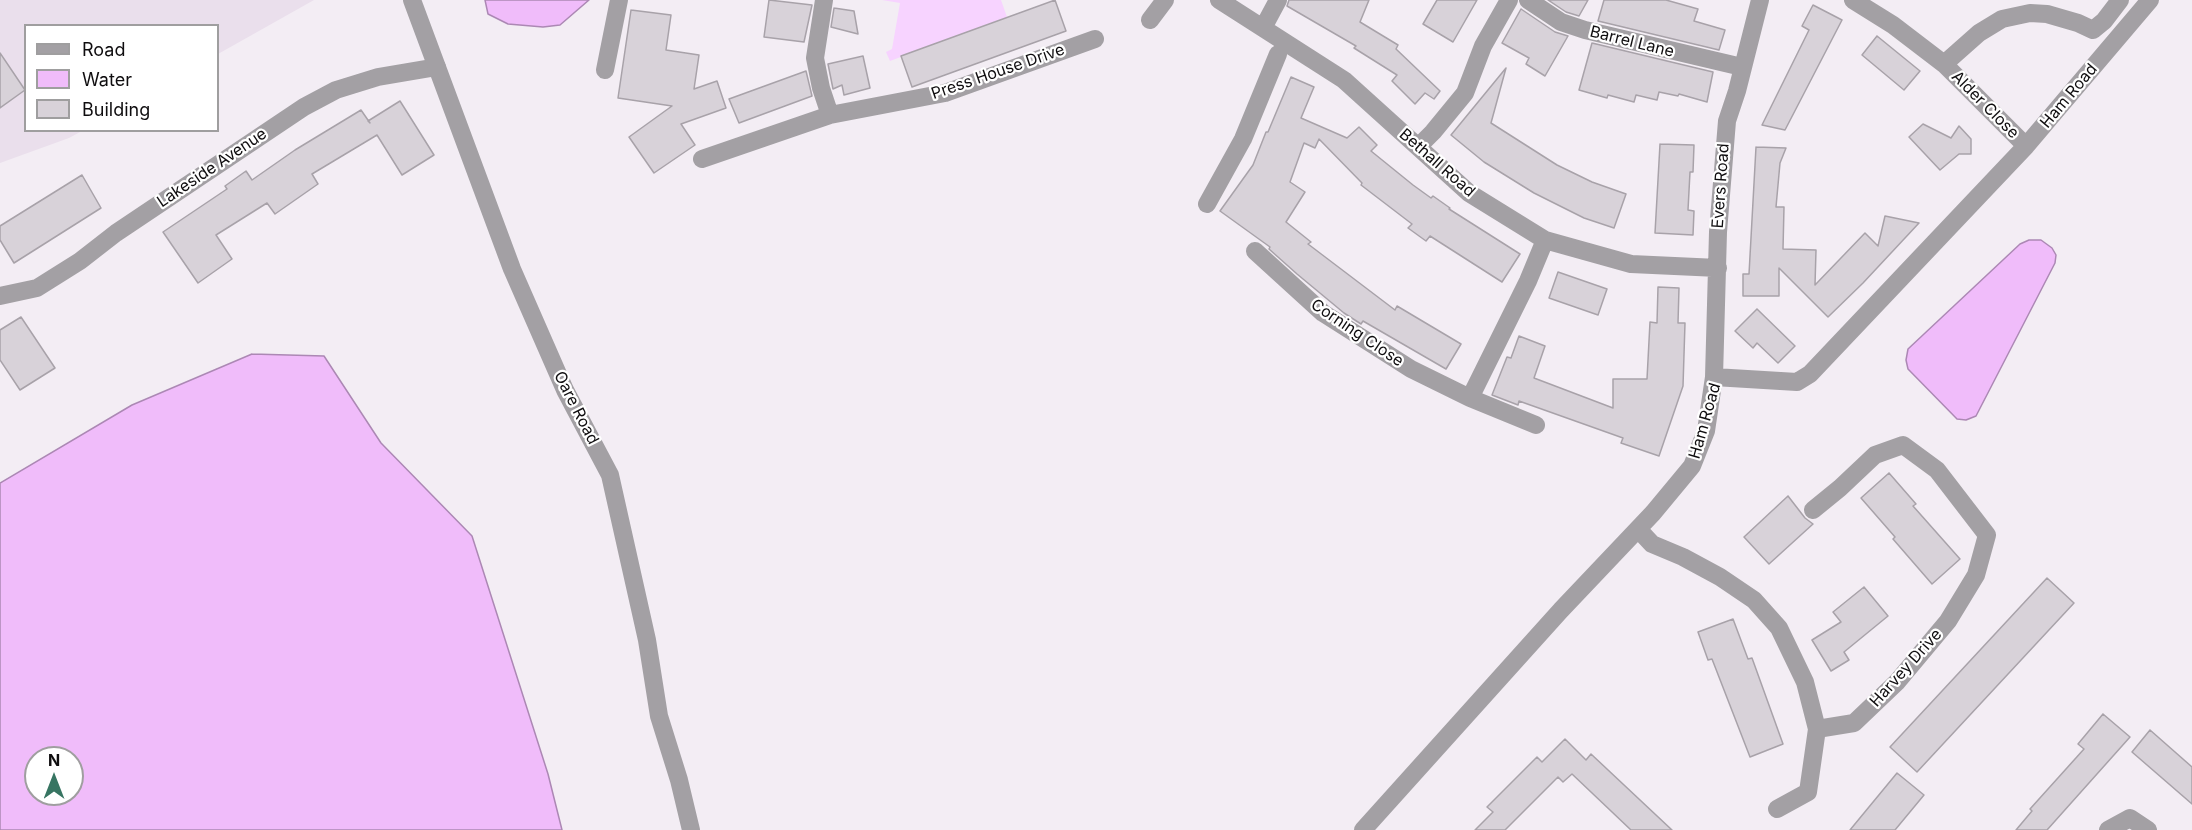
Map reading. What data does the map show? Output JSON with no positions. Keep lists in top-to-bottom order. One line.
{"streets":{"street":["Barrel Lane","Press House Drive","Ham Road","Alder Close","Bethall Road","Lakeside Avenue","Evers Road","Corning Close","Oare Road","Harvey Drive"]},"crossings":[["Barrel Lane","Evers Road"],["Ham Road","Alder Close"],["Ham Road","Evers Road"],["Bethall Road","Evers Road"],["Lakeside Avenue","Oare Road"]],"legend":["Road","Water","Building"],"north":"top"}
